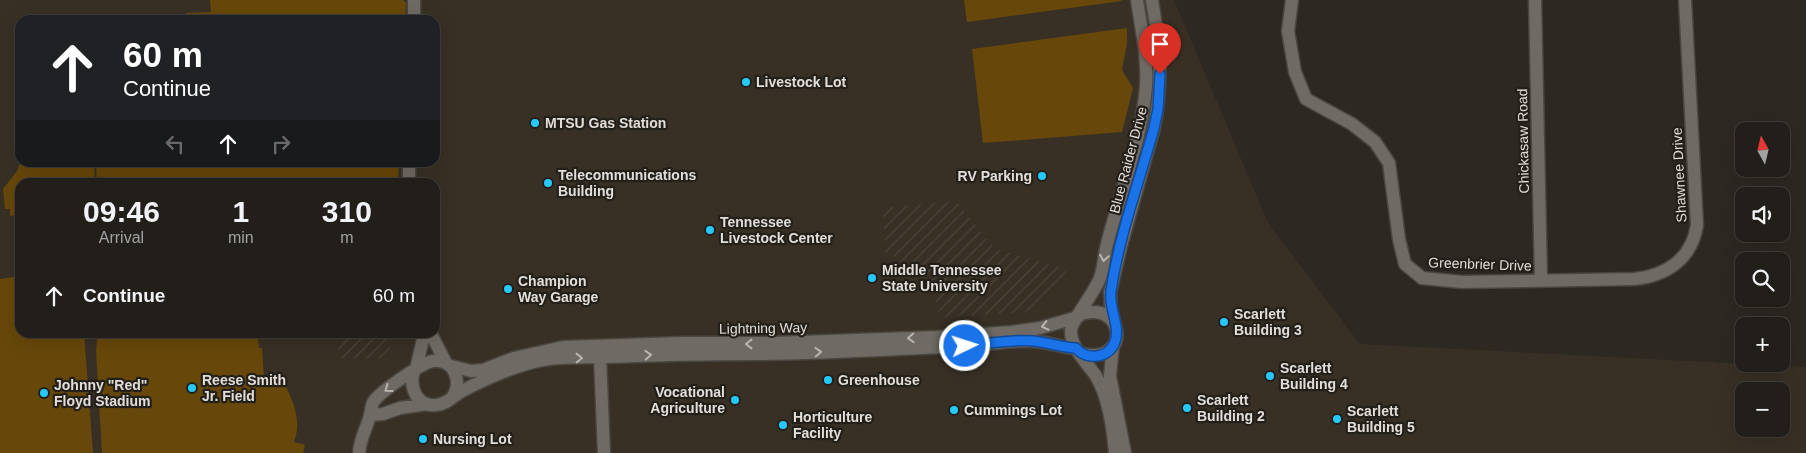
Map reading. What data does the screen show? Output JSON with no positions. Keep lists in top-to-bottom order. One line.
{"streets":{"street":["Chickasaw Road","Blue Raider Drive","Shawnee Drive","Greenbrier Drive","Lightning Way"]},"crossings":[["Chickasaw Road","Shawnee Drive"],["Chickasaw Road","Greenbrier Drive"],["Blue Raider Drive","Lightning Way"],["Shawnee Drive","Greenbrier Drive"]],"places":["Livestock Lot","MTSU Gas Station","RV Parking","Telecommunications Building","Tennessee Livestock Center","Middle Tennessee State University","Champion Way Garage","Scarlett Building 3","Scarlett Building 4","Greenhouse","Reese Smith Jr. Field","Johnny \"Red\" Floyd Stadium","Vocational Agriculture","Scarlett Building 2","Cummings Lot","Scarlett Building 5","Horticulture Facility","Nursing Lot"],"north":"top","page":{"turn":["60 m","Continue"],"map_buttons":["+","−"],"eta":["09:46","Arrival","1","min","310","m"],"list":[{"name":"Continue","value":"60 m"}]}}
